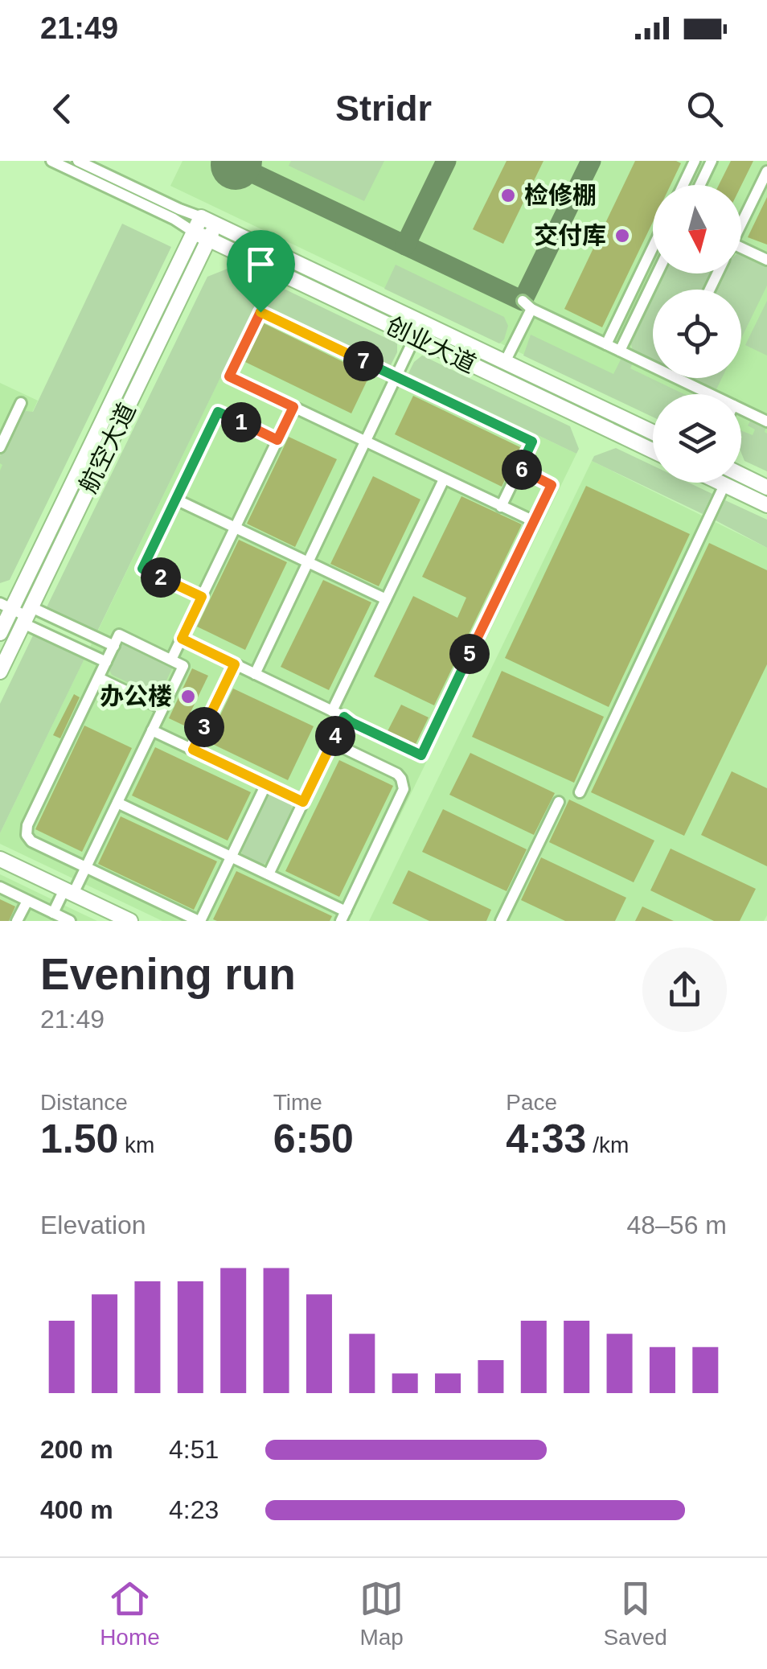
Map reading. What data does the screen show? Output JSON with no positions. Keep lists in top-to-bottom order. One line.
{"streets":{"main road":["创业大道","航空大道"]},"crossings":[["创业大道","航空大道"]],"places":["检修棚","交付库","办公楼"],"north":"bottom","page":{"status":"21:49","header":"Stridr","pins":["7","1","6","2","5","3","4"],"heading":["Evening run","21:49"],"stats":[["Distance","1.50 km"],["Time","6:50"],["Pace","4:33 /km"]],"chart":["Elevation","48–56 m"],"list":[{"name":"200 m","note":"4:51"},{"name":"400 m","note":"4:23"}],"tabs":["Home","Map","Saved"]}}
